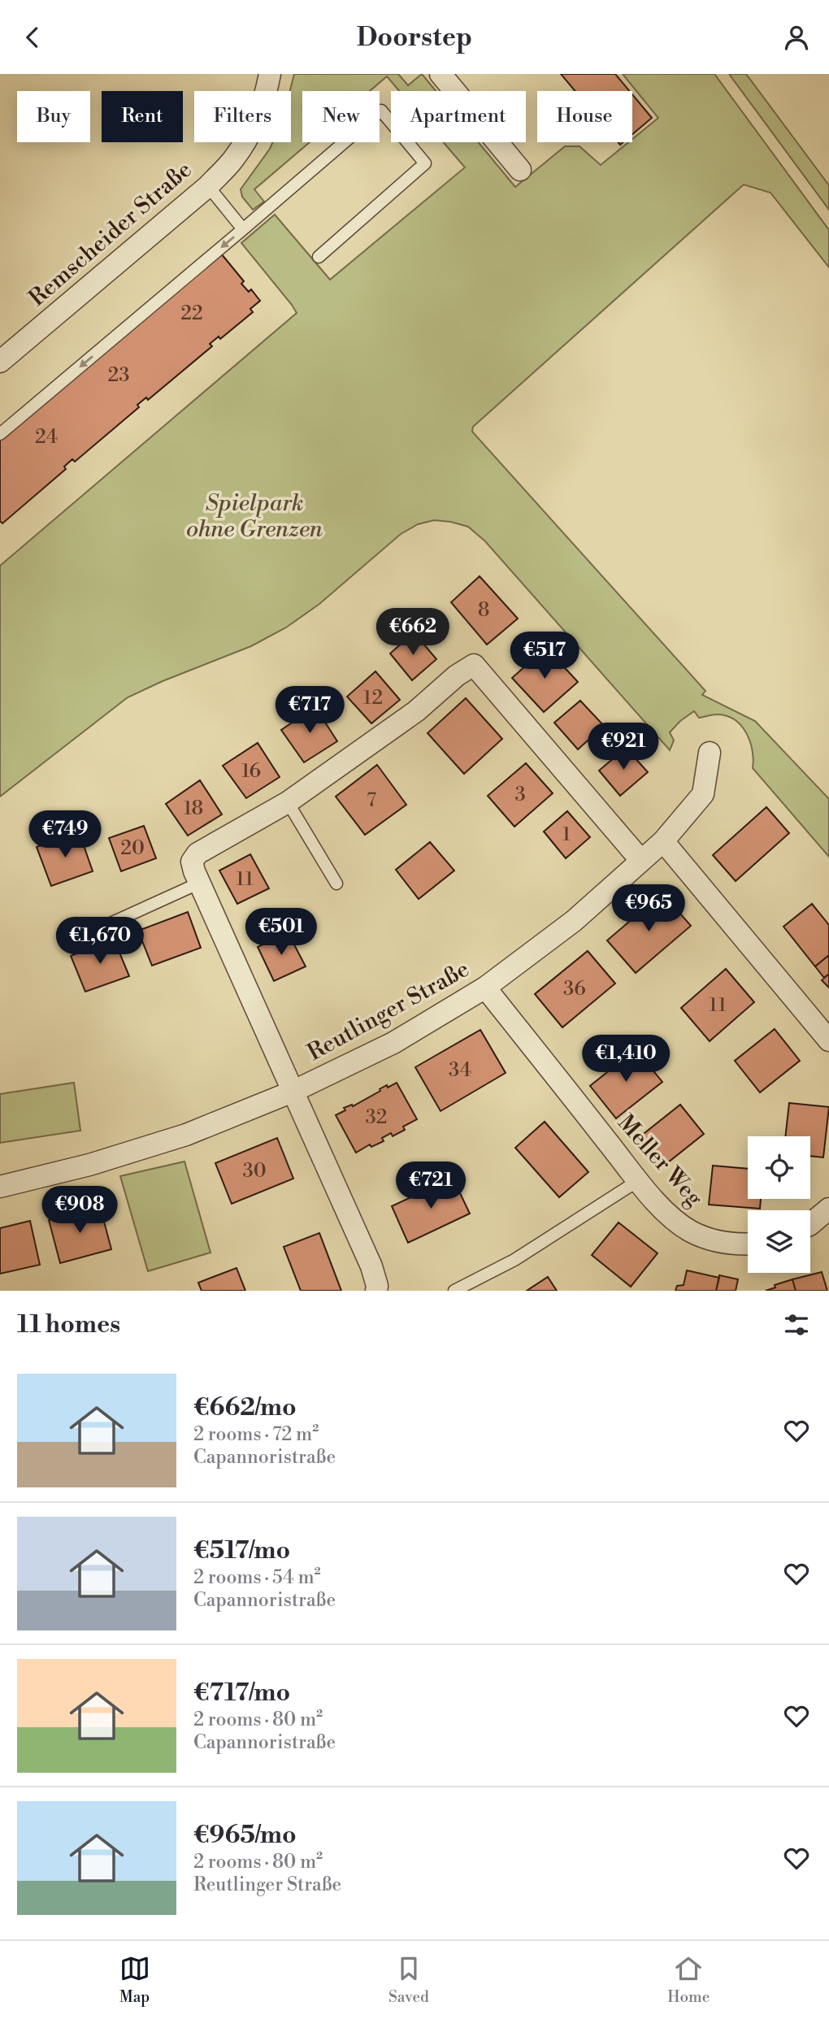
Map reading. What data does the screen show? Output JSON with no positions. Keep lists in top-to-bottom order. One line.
{"streets":{"street":["Remscheider Straße","Reutlinger Straße","Meller Weg"]},"crossings":[["Reutlinger Straße","Meller Weg"]],"parks":["Spielpark ohne Grenzen"],"house_numbers":["22","23","24","8","12","16","3","7","18","1","20","11","36","11","34","32","30"],"page":{"header":"Doorstep","chip":["Buy","Rent","Filters","New","Apartment","House"],"price":["€662","€517","€717","€921","€749","€965","€501","€1,670","€1,410","€721","€908"],"heading":"11 homes","list":[{"name":"€662/mo","note":"2 rooms · 72 m² · Capannoristraße"},{"name":"€517/mo","note":"2 rooms · 54 m² · Capannoristraße"},{"name":"€717/mo","note":"2 rooms · 80 m² · Capannoristraße"},{"name":"€965/mo","note":"2 rooms · 80 m² · Reutlinger Straße"}],"tabs":["Map","Saved","Home"]}}
